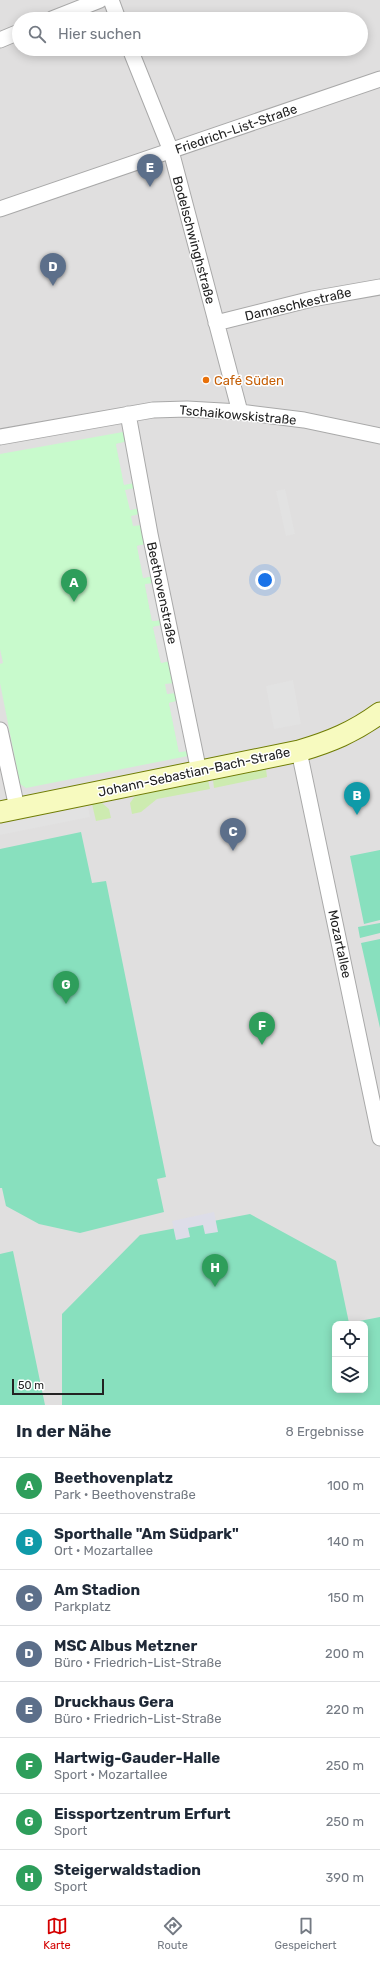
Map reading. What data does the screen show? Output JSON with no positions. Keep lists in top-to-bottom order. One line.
{"streets":{"street":["Friedrich-List-Straße","Bodelschwinghstraße","Damaschkestraße","Tschaikowskistraße","Beethovenstraße","Johann-Sebastian-Bach-Straße","Mozartallee"]},"crossings":[["Friedrich-List-Straße","Bodelschwinghstraße"],["Bodelschwinghstraße","Damaschkestraße"],["Bodelschwinghstraße","Tschaikowskistraße"],["Tschaikowskistraße","Beethovenstraße"],["Beethovenstraße","Johann-Sebastian-Bach-Straße"],["Johann-Sebastian-Bach-Straße","Mozartallee"]],"places":["Café Süden"],"scale_bar":"50 m","page":{"search":"Hier suchen","pins":["E","D","A","B","C","G","F","H"],"scale":"50 m","heading":["In der Nähe","8 Ergebnisse"],"list":[{"mark":"A","name":"Beethovenplatz","note":"Park · Beethovenstraße","value":"100 m"},{"mark":"B","name":"Sporthalle \"Am Südpark\"","note":"Ort · Mozartallee","value":"140 m"},{"mark":"C","name":"Am Stadion","note":"Parkplatz","value":"150 m"},{"mark":"D","name":"MSC Albus Metzner","note":"Büro · Friedrich-List-Straße","value":"200 m"},{"mark":"E","name":"Druckhaus Gera","note":"Büro · Friedrich-List-Straße","value":"220 m"},{"mark":"F","name":"Hartwig-Gauder-Halle","note":"Sport · Mozartallee","value":"250 m"},{"mark":"G","name":"Eissportzentrum Erfurt","note":"Sport","value":"250 m"},{"mark":"H","name":"Steigerwaldstadion","note":"Sport","value":"390 m"}],"nav":["Karte","Route","Gespeichert"]}}
